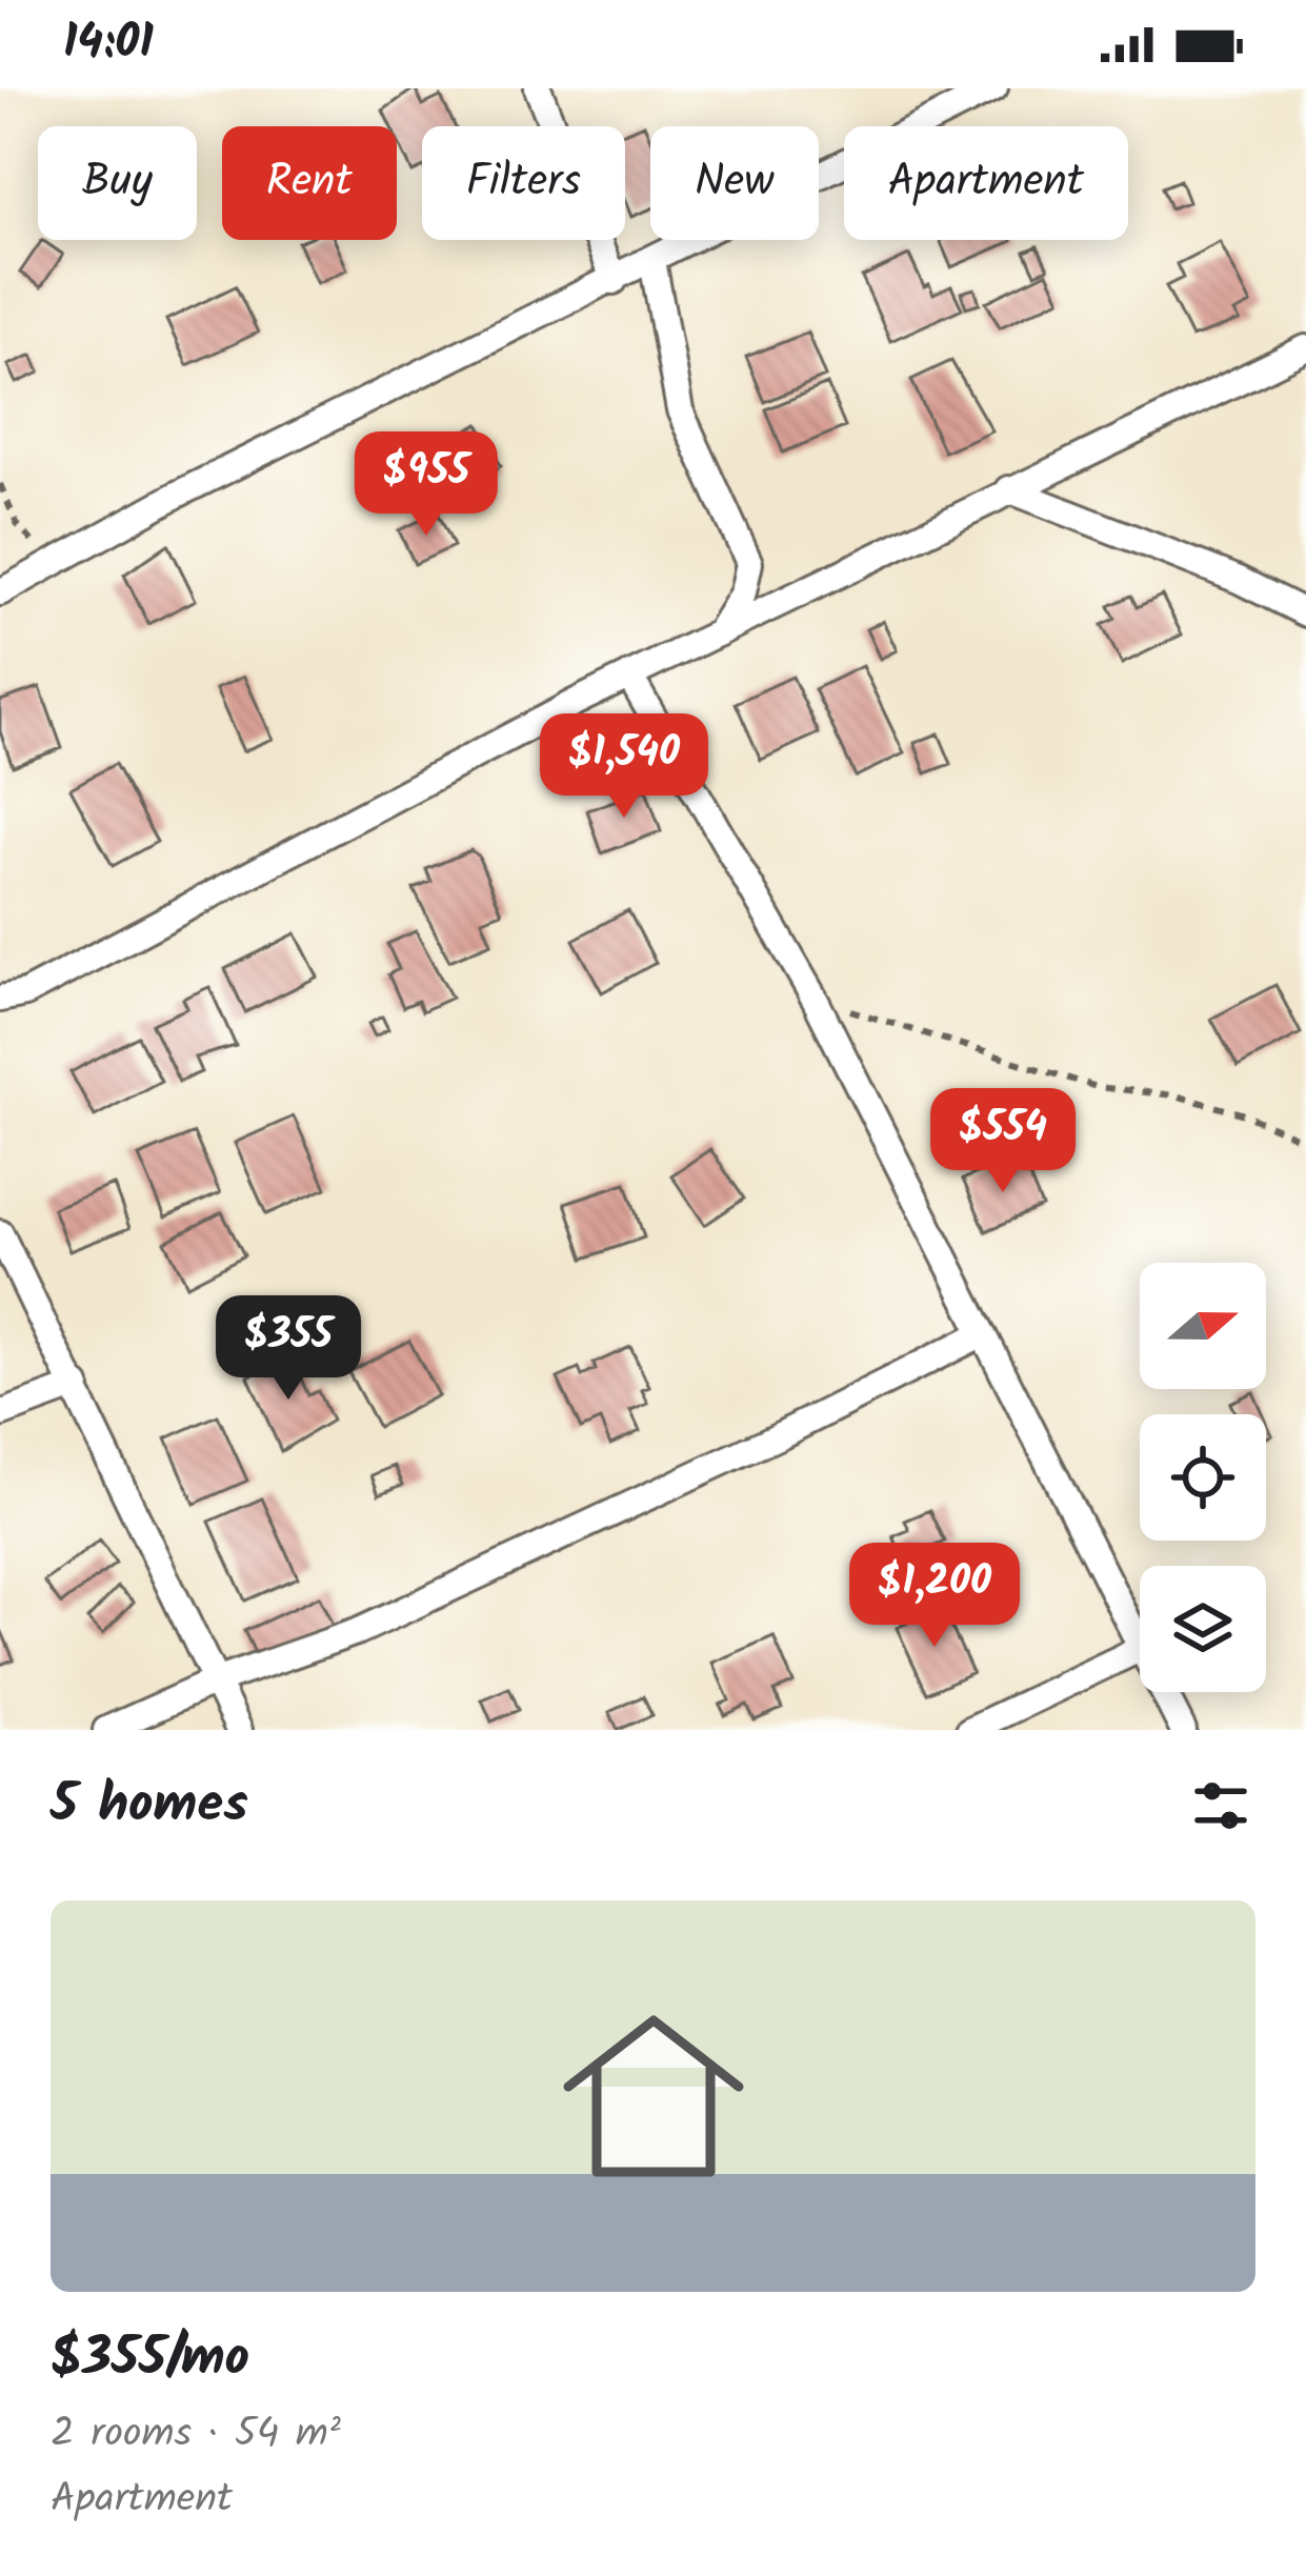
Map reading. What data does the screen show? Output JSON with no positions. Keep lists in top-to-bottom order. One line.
{"north":"right","page":{"status":"14:01","chip":["Buy","Rent","Filters","New","Apartment"],"price":["$955","$1,540","$554","$355","$1,200"],"heading":"5 homes","list":[{"name":"$355/mo","note":"2 rooms · 54 m² · Apartment"}]}}
